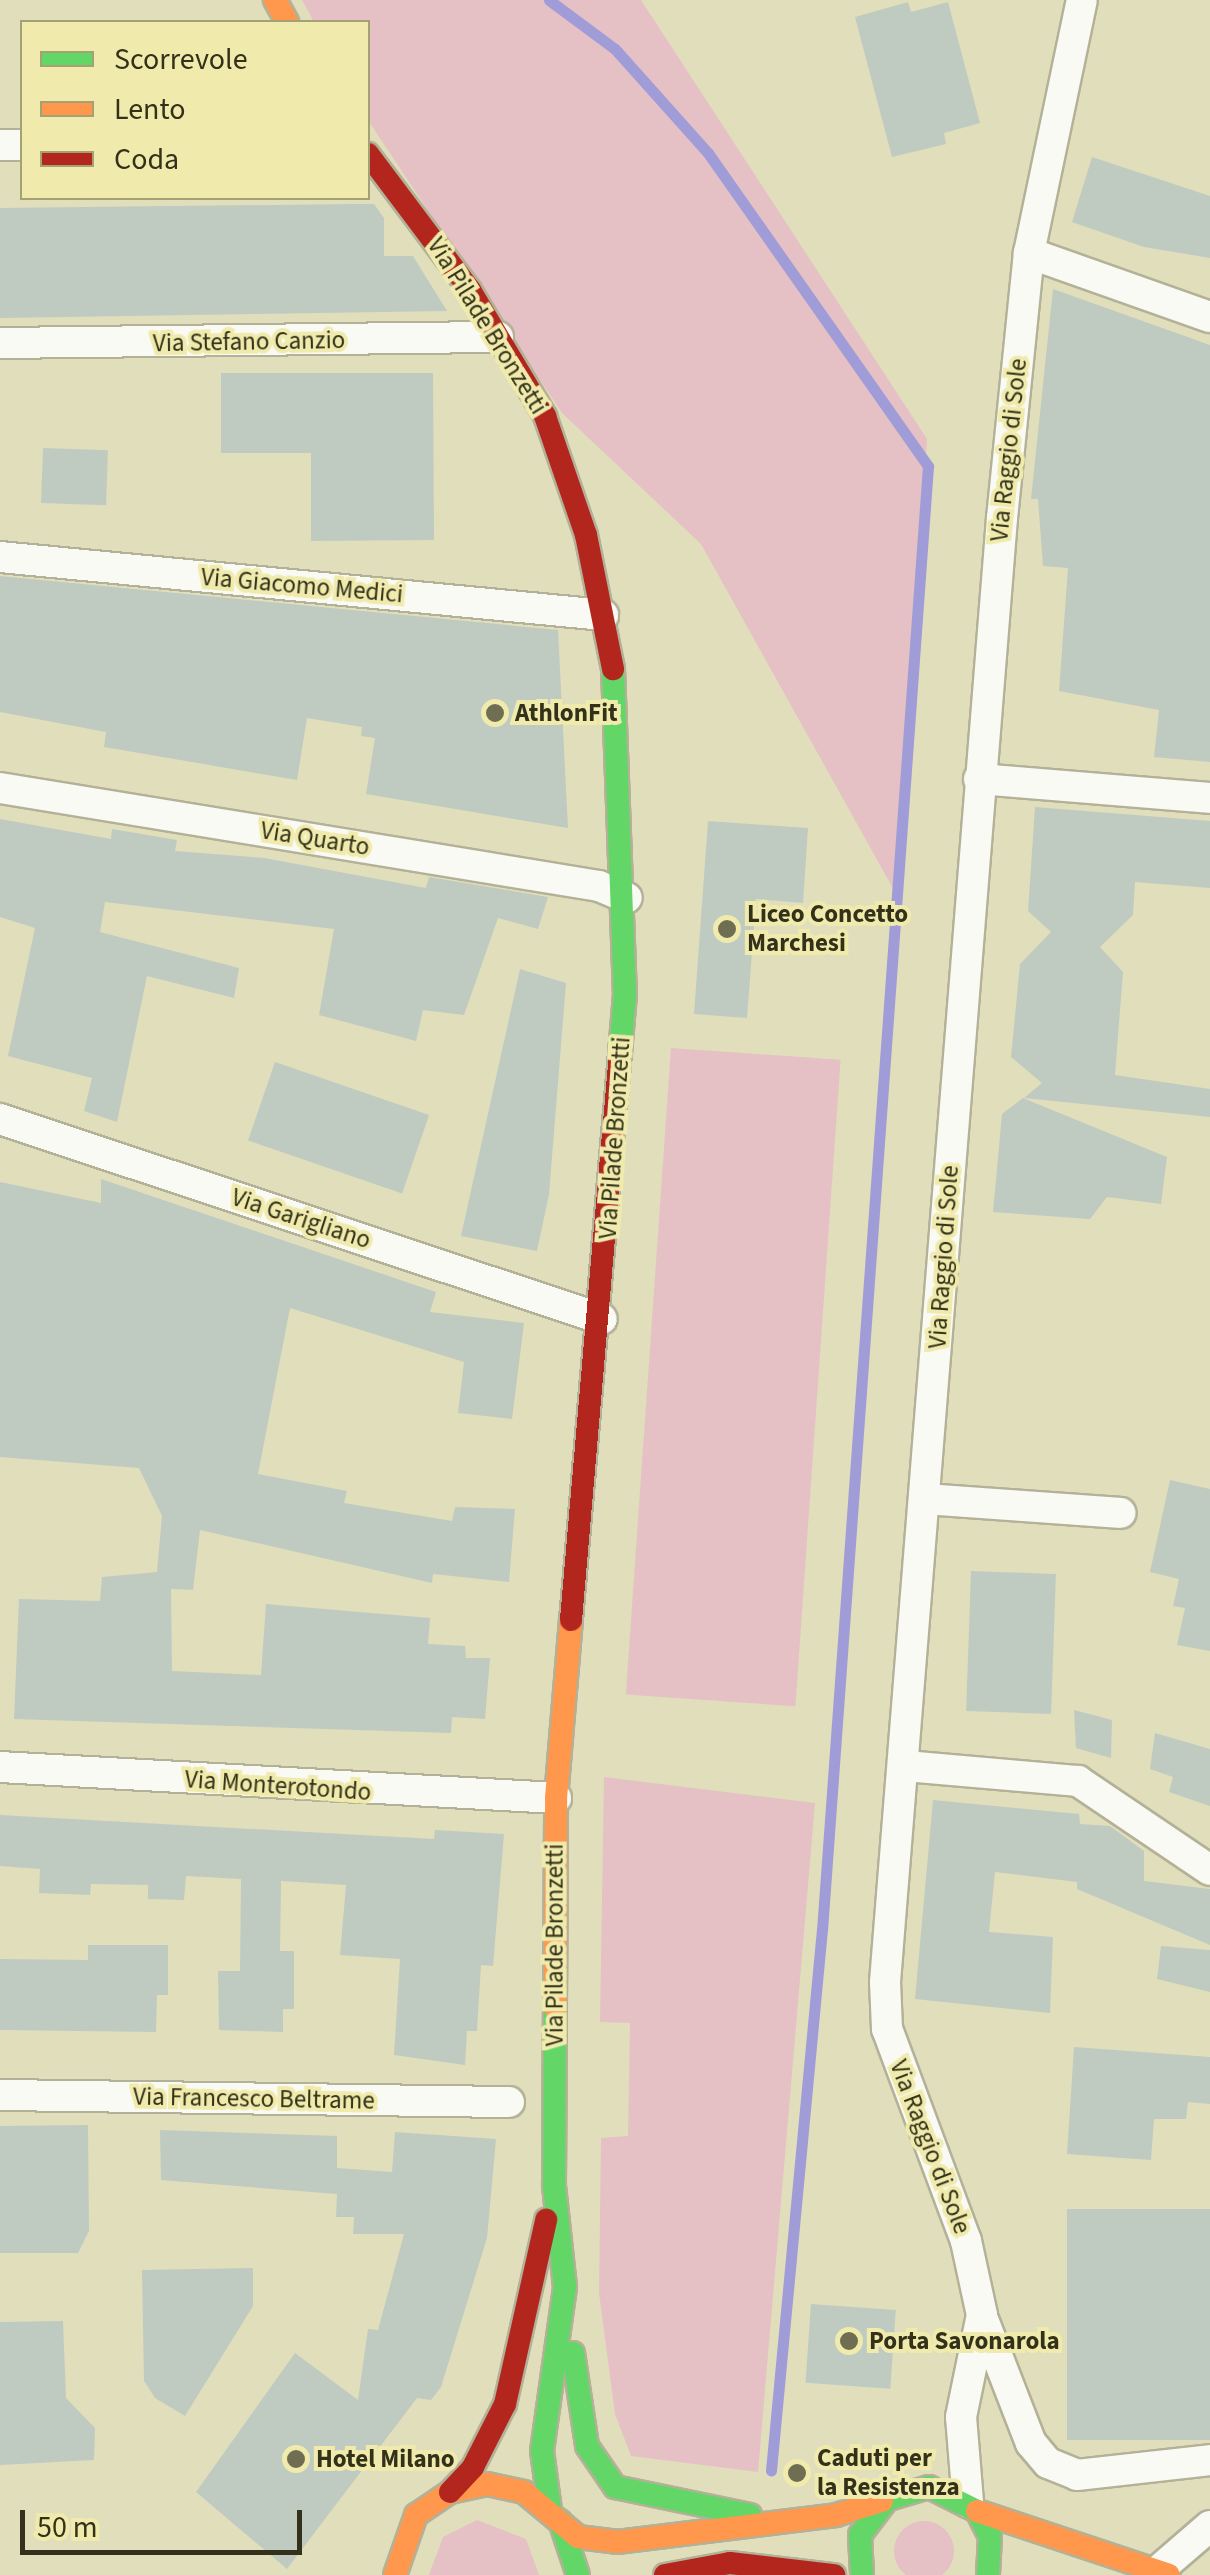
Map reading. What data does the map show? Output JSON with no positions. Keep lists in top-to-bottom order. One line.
{"streets":{"main road":["Via Pilade Bronzetti"],"street":["Via Stefano Canzio","Via Raggio di Sole","Via Giacomo Medici","Via Quarto","Via Garigliano","Via Monterotondo","Via Francesco Beltrame"]},"crossings":[["Via Pilade Bronzetti","Via Stefano Canzio"],["Via Pilade Bronzetti","Via Giacomo Medici"],["Via Pilade Bronzetti","Via Quarto"],["Via Pilade Bronzetti","Via Garigliano"],["Via Pilade Bronzetti","Via Monterotondo"]],"places":["AthlonFit","Liceo Concetto Marchesi","Porta Savonarola","Hotel Milano","Caduti per la Resistenza"],"legend":["Scorrevole","Lento","Coda"],"scale_bar":"50 m"}
